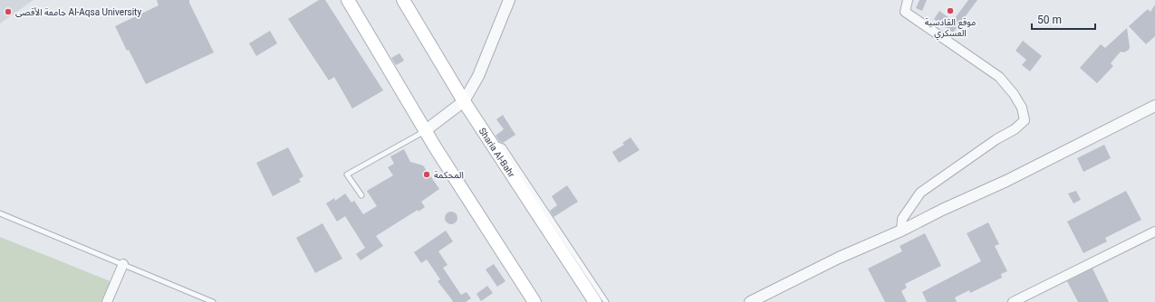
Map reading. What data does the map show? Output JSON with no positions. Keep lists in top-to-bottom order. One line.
{"streets":{"main road":["Sharia Al-Bahr"]},"places":["موقع القادسية العسكري","جامعة الأقصى Al-Aqsa University","المحكمة"],"scale_bar":"50 m"}
